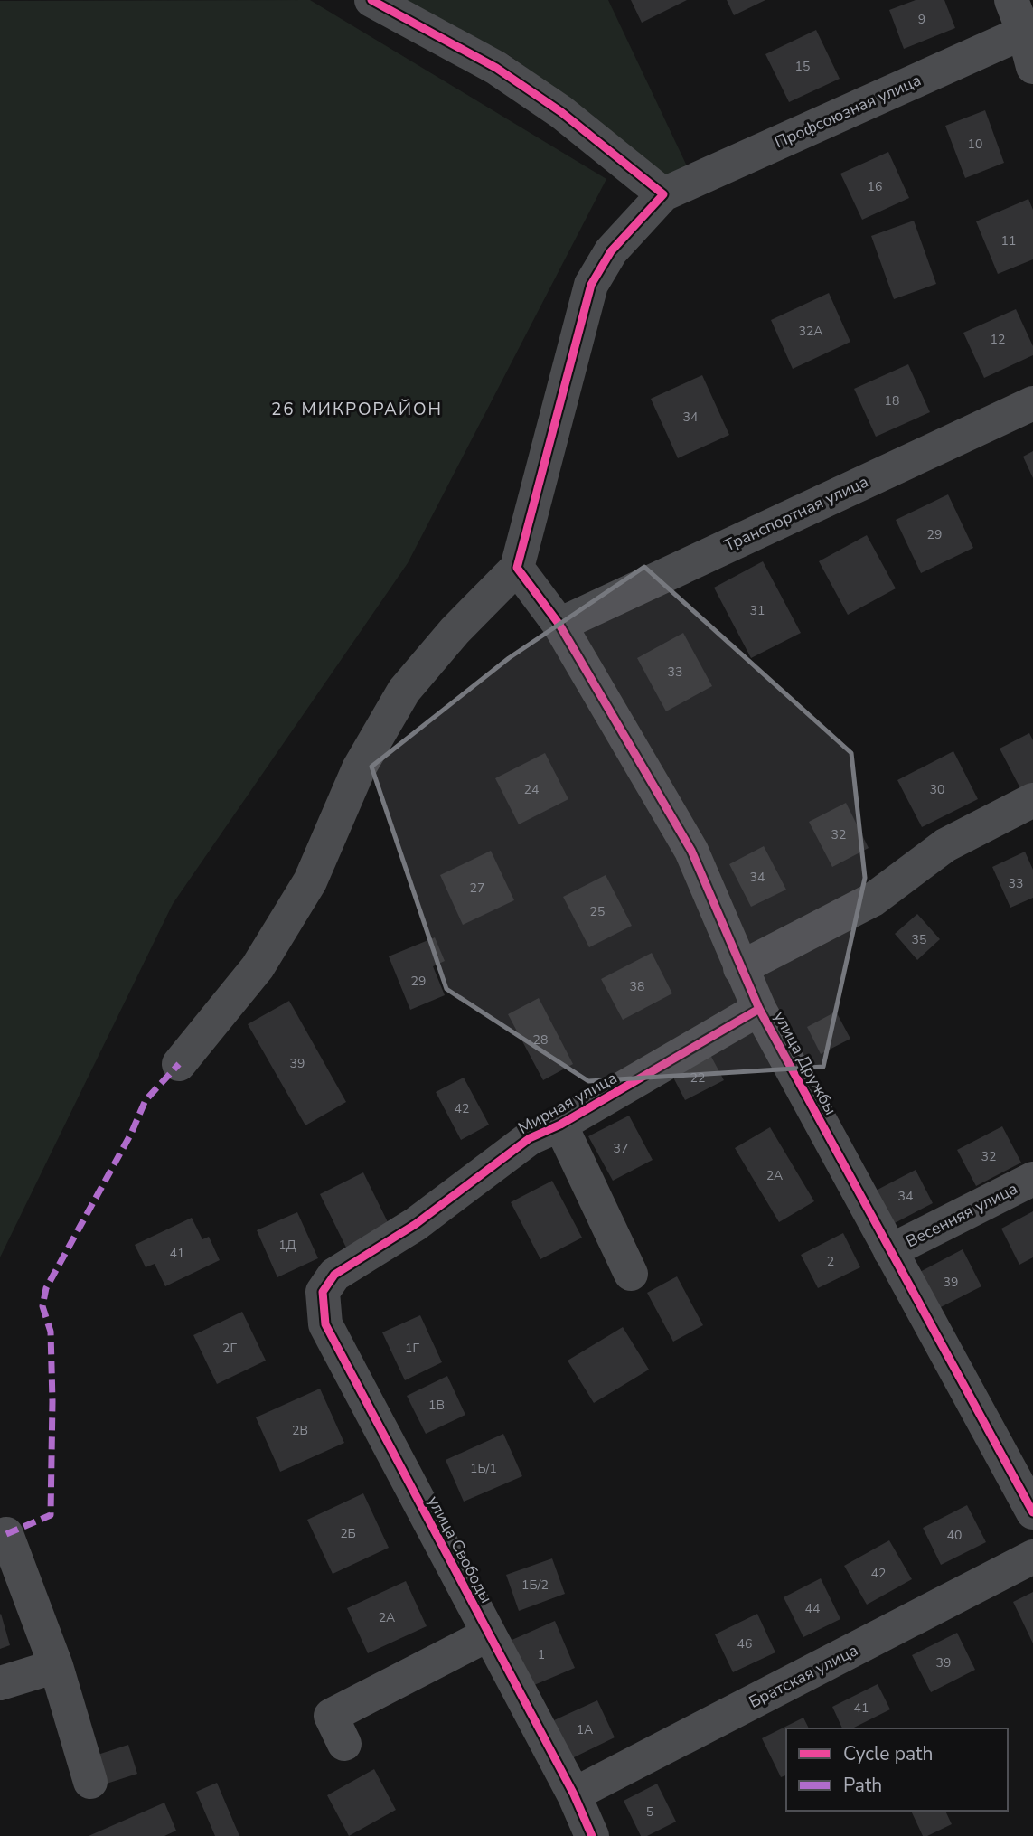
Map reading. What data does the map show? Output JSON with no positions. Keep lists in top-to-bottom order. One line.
{"streets":{"street":["Профсоюзная улица","Транспортная улица","улица Дружбы","Мирная улица","Весенняя улица","улица Свободы","Братская улица"]},"crossings":[["Транспортная улица","улица Дружбы"],["улица Дружбы","Мирная улица"],["улица Дружбы","Весенняя улица"],["Мирная улица","улица Свободы"],["улица Свободы","Братская улица"]],"districts":["26 МИКРОРАЙОН"],"house_numbers":["9","15","10","16","11","32А","12","18","34","29","31","33","24","30","32","34","33","27","25","35","29","38","28","39","22","42","37","32","2А","34","1Д","41","2","39","2Г","1Г","1В","2В","1Б/1","2Б","40","42","1Б/2","44","2А","46","1","39","41","1А","5"],"legend":["Cycle path","Path"]}
